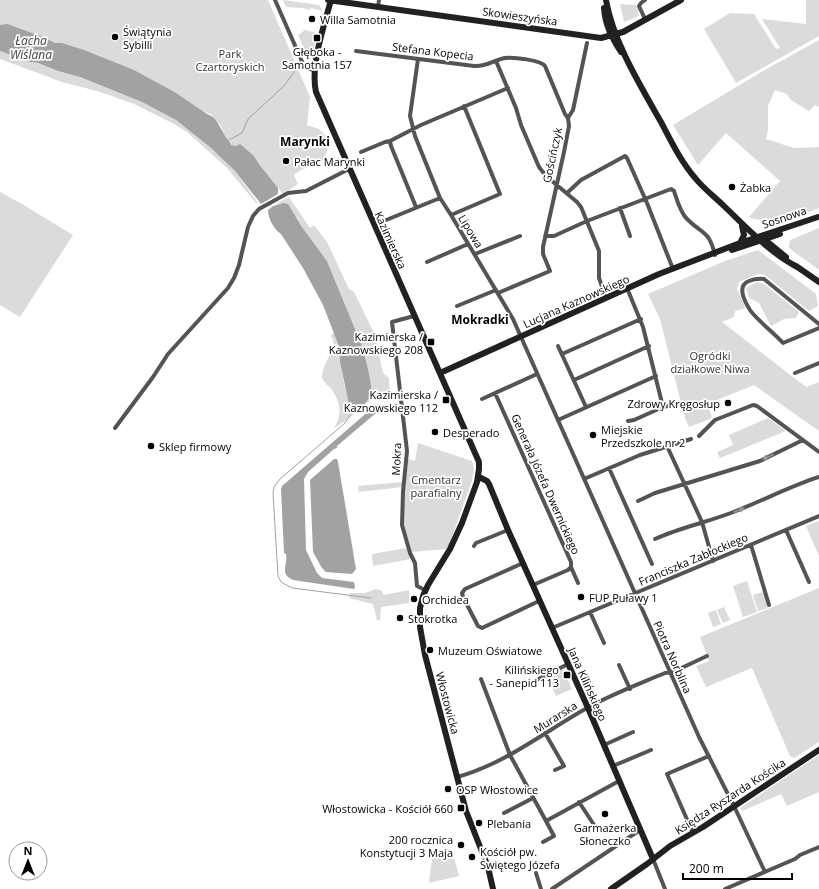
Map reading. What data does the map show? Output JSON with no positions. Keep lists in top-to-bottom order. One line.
{"streets":{"street":["Skowieszyńska","Stefana Kopecia","Gościńczyk","Sosnowa","Lipowa","Kazimierska","Lucjana Kaznowskiego","Mokra","Generała Józefa Dwernickiego","Franciszka Zabłockiego","Piotra Norblina","Jana Kilińskiego","Włostowicka","Murarska","Księdza Ryszarda Kościka"]},"crossings":[["Skowieszyńska","Kazimierska"],["Stefana Kopecia","Gościńczyk"],["Stefana Kopecia","Lipowa"],["Gościńczyk","Lipowa"],["Sosnowa","Lucjana Kaznowskiego"],["Lipowa","Lucjana Kaznowskiego"],["Lipowa","Piotra Norblina"],["Kazimierska","Lucjana Kaznowskiego"],["Kazimierska","Mokra"],["Kazimierska","Jana Kilińskiego"],["Kazimierska","Włostowicka"],["Lucjana Kaznowskiego","Piotra Norblina"],["Mokra","Włostowicka"],["Franciszka Zabłockiego","Piotra Norblina"],["Franciszka Zabłockiego","Jana Kilińskiego"],["Piotra Norblina","Murarska"],["Piotra Norblina","Księdza Ryszarda Kościka"],["Jana Kilińskiego","Włostowicka"],["Jana Kilińskiego","Murarska"],["Jana Kilińskiego","Księdza Ryszarda Kościka"],["Włostowicka","Murarska"]],"districts":["Marynki","Mokradki"],"water":["Łacha Wiślana"],"parks":["Park Czartoryskich","Ogródki działkowe Niwa","Cmentarz parafialny"],"places":{"other":["Willa Samotnia","Świątynia Sybilli","Pałac Marynki","Żabka","Zdrowy Kręgosłup","Desperado","Miejskie Przedszkole nr 2","Sklep firmowy","FUP Puławy 1","Orchidea","Stokrotka","Muzeum Oświatowe","OSP Włostowice","Garmażerka Słoneczko","Plebania","200 rocznica Konstytucji 3 Maja","Kościół pw. Świętego Józefa"],"transit":["Głęboka - Samotnia 157","Kazimierska / Kaznowskiego 208","Kazimierska / Kaznowskiego 112","Kilińskiego - Sanepid 113","Włostowicka - Kościół 660"]},"scale_bar":"200 m","north":"top"}
